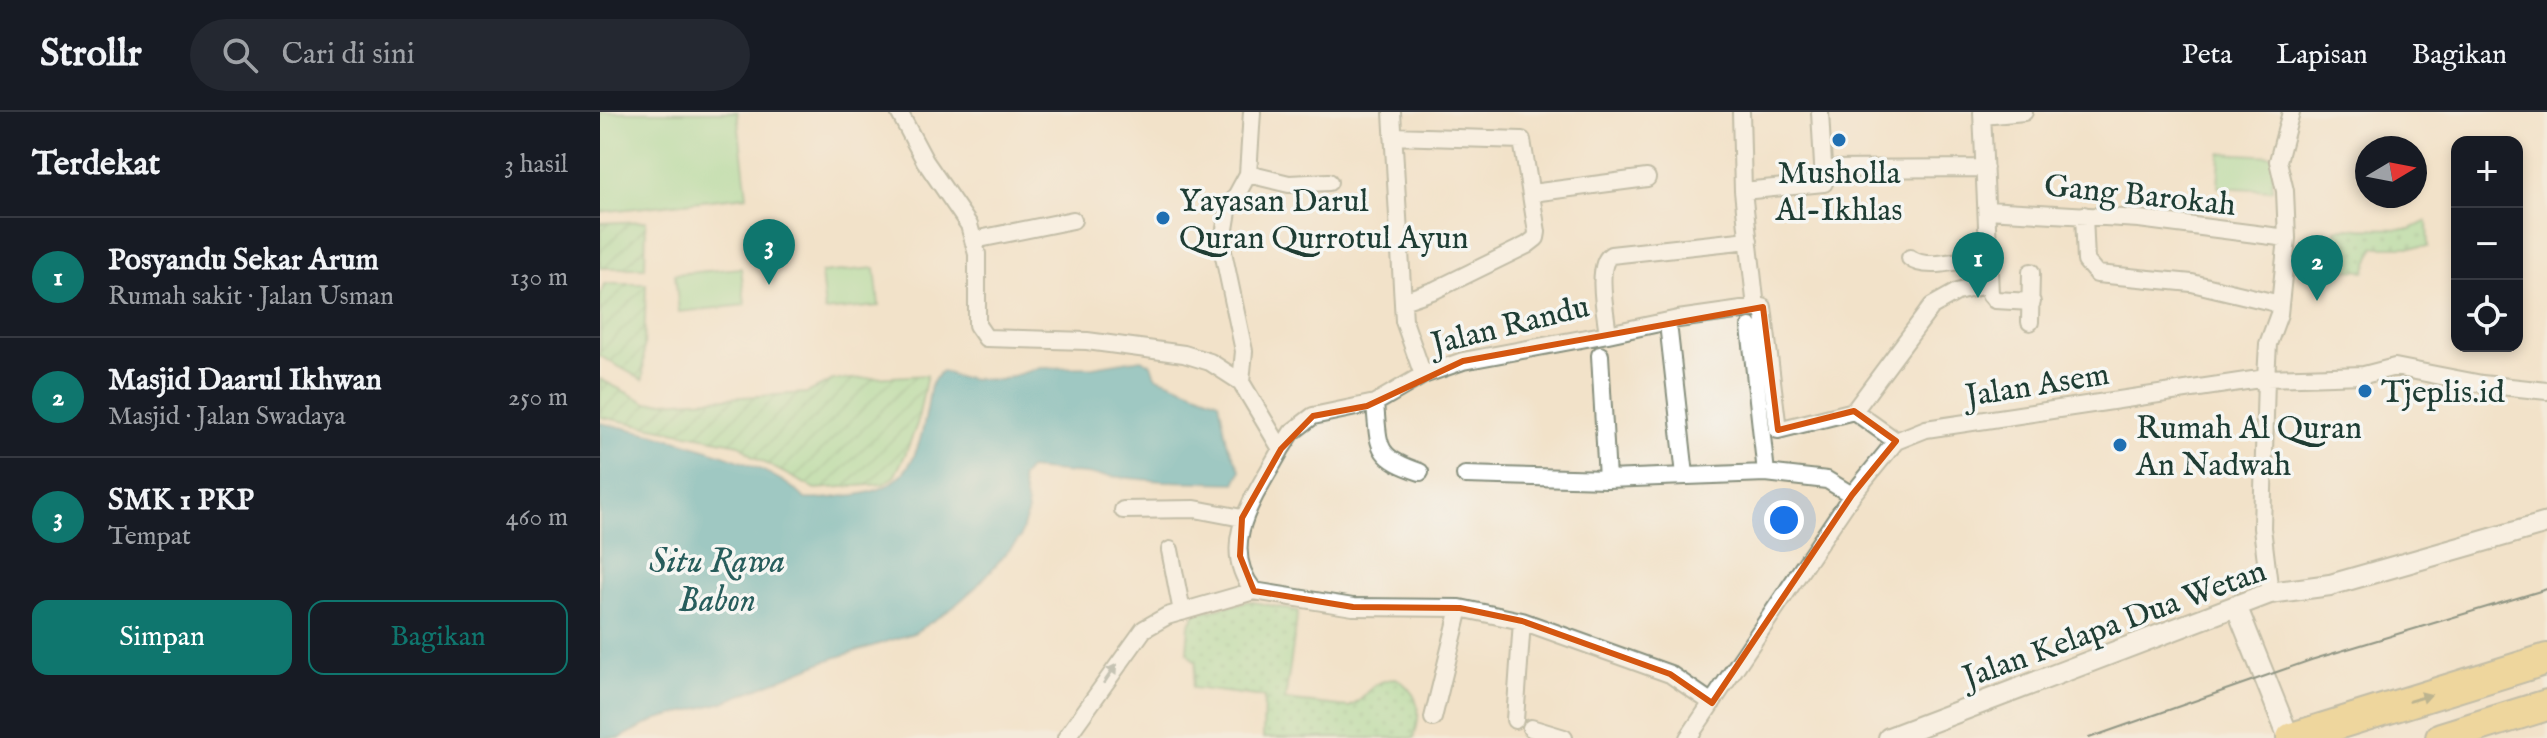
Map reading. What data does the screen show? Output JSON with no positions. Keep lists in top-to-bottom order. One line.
{"streets":{"street":["Gang Barokah","Jalan Randu","Jalan Asem","Jalan Kelapa Dua Wetan"]},"water":["Situ Rawa Babon"],"places":["Musholla Al-Ikhlas","Yayasan Darul Quran Qurrotul Ayun","Tjeplis.id","Rumah Al Quran An Nadwah"],"north":"right","page":{"header":"Strollr","search":"Cari di sini","nav":["Peta","Lapisan","Bagikan"],"heading":["Terdekat","3 hasil"],"map_buttons":["+","−"],"list":[{"mark":"1","name":"Posyandu Sekar Arum","note":"Rumah sakit · Jalan Usman","value":"130 m"},{"mark":"2","name":"Masjid Daarul Ikhwan","note":"Masjid · Jalan Swadaya","value":"250 m"},{"mark":"3","name":"SMK 1 PKP","note":"Tempat","value":"460 m"}],"pins":["3","1","2"],"buttons":["Simpan","Bagikan"]}}
